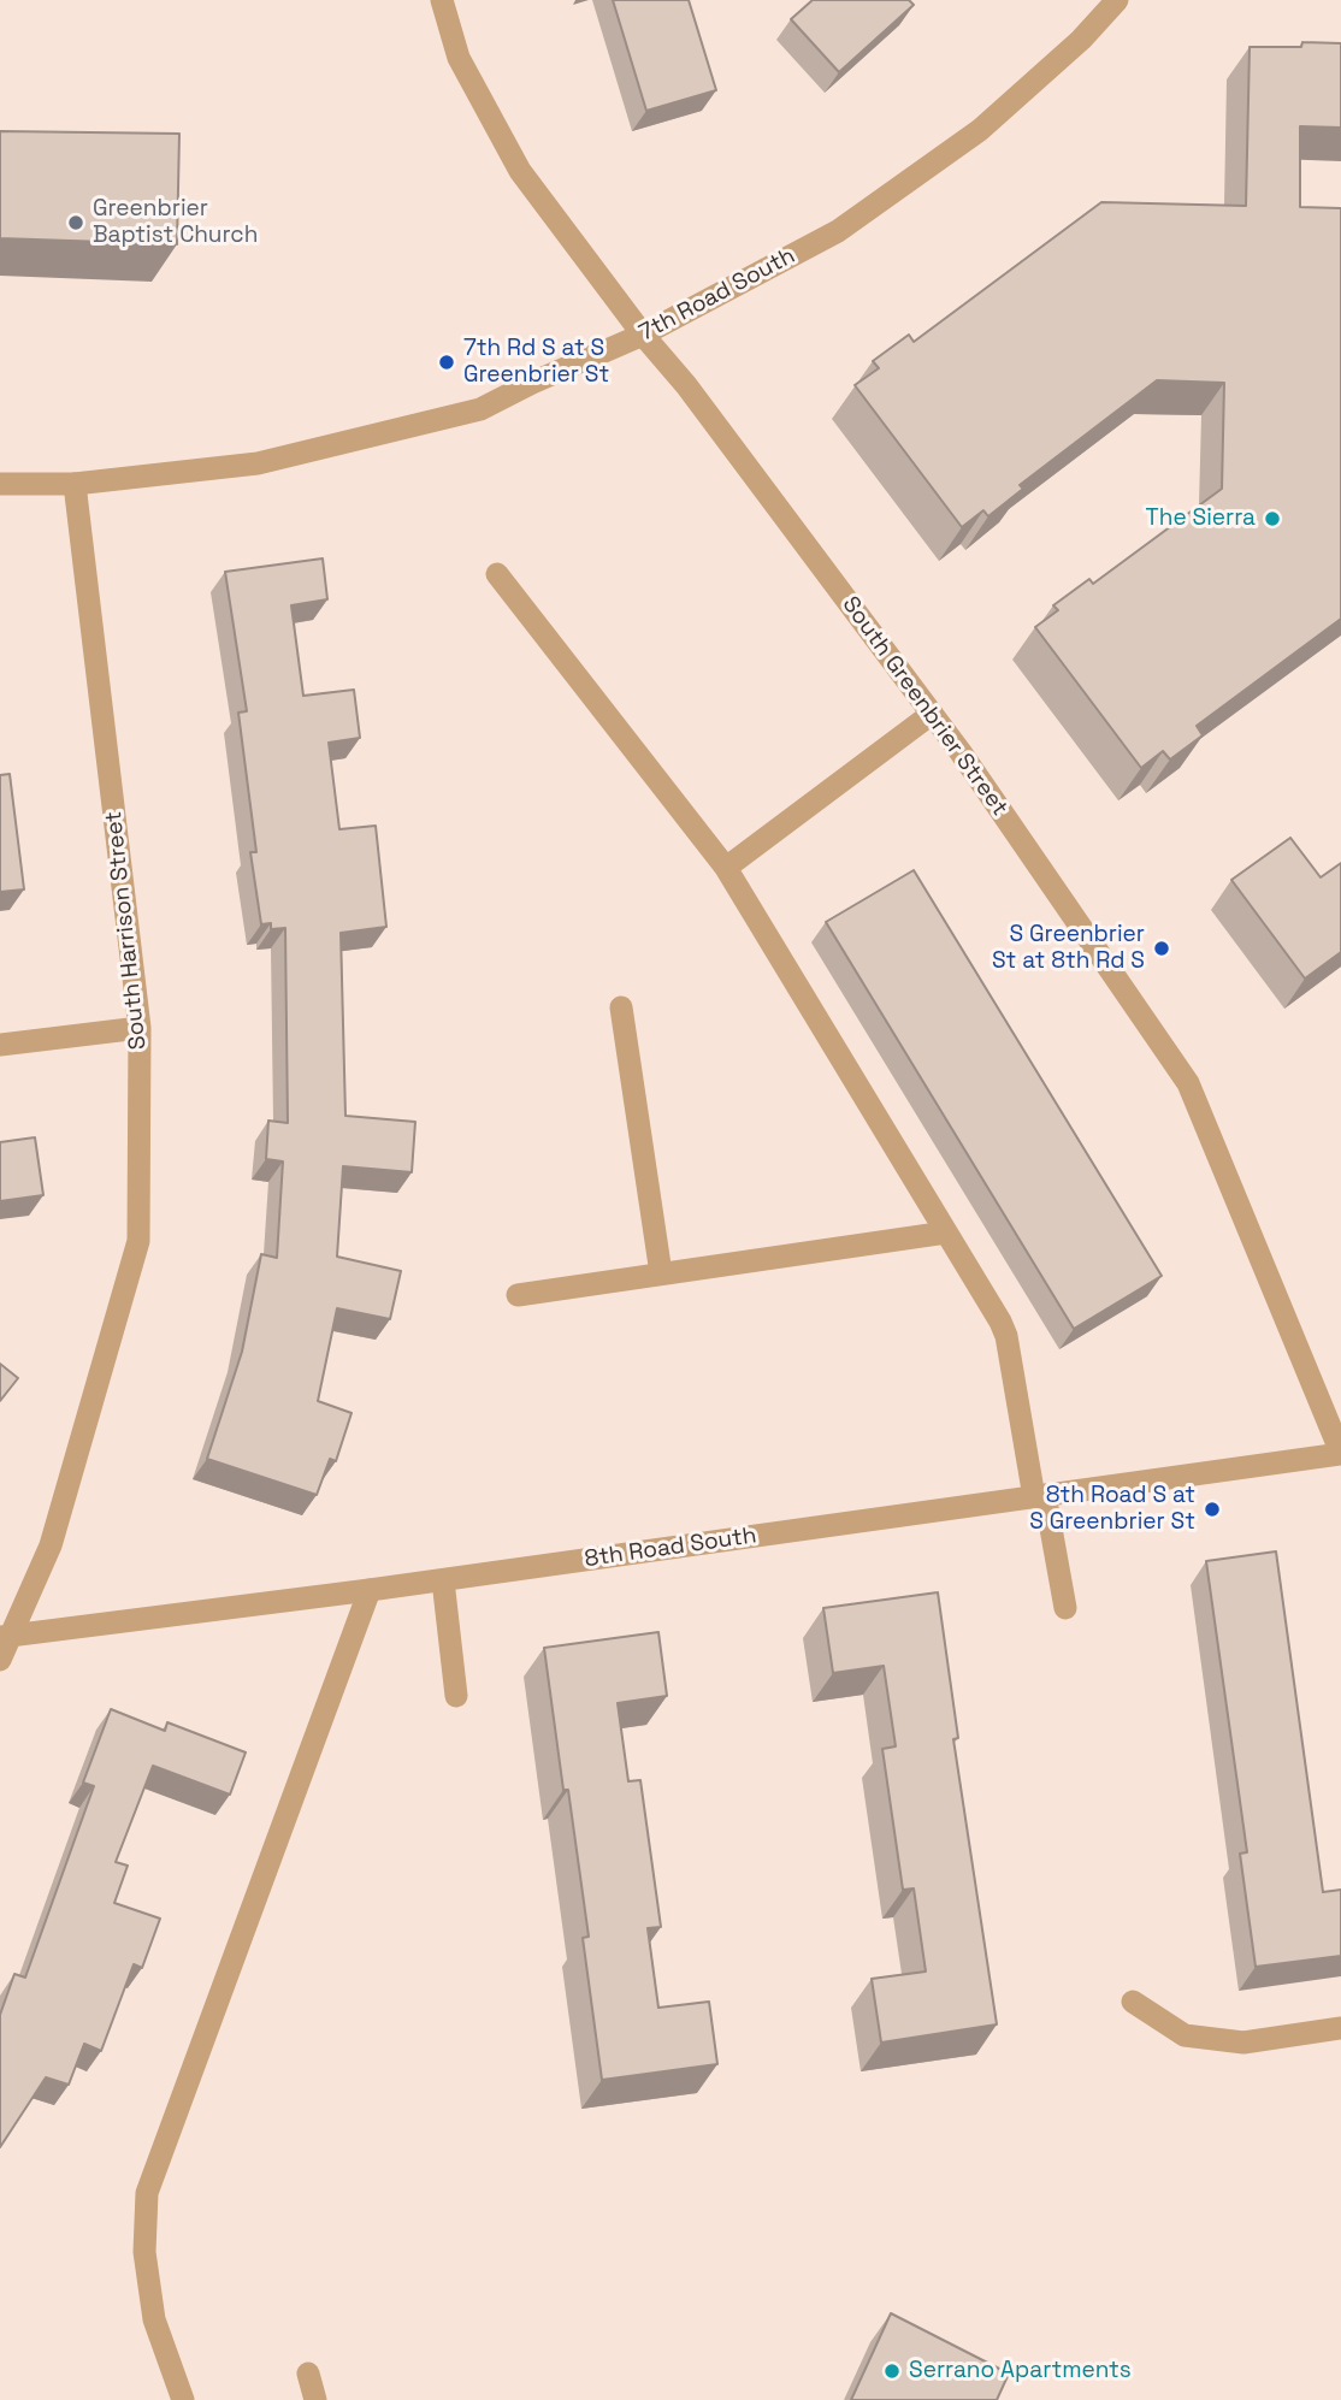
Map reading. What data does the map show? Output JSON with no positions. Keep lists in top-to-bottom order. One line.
{"streets":{"street":["7th Road South","South Greenbrier Street","South Harrison Street","8th Road South"]},"crossings":[["7th Road South","South Greenbrier Street"],["7th Road South","South Harrison Street"],["South Greenbrier Street","8th Road South"],["South Harrison Street","8th Road South"]],"places":["Greenbrier Baptist Church","7th Rd S at S Greenbrier St","The Sierra","S Greenbrier St at 8th Rd S","8th Road S at S Greenbrier St","Serrano Apartments"]}
